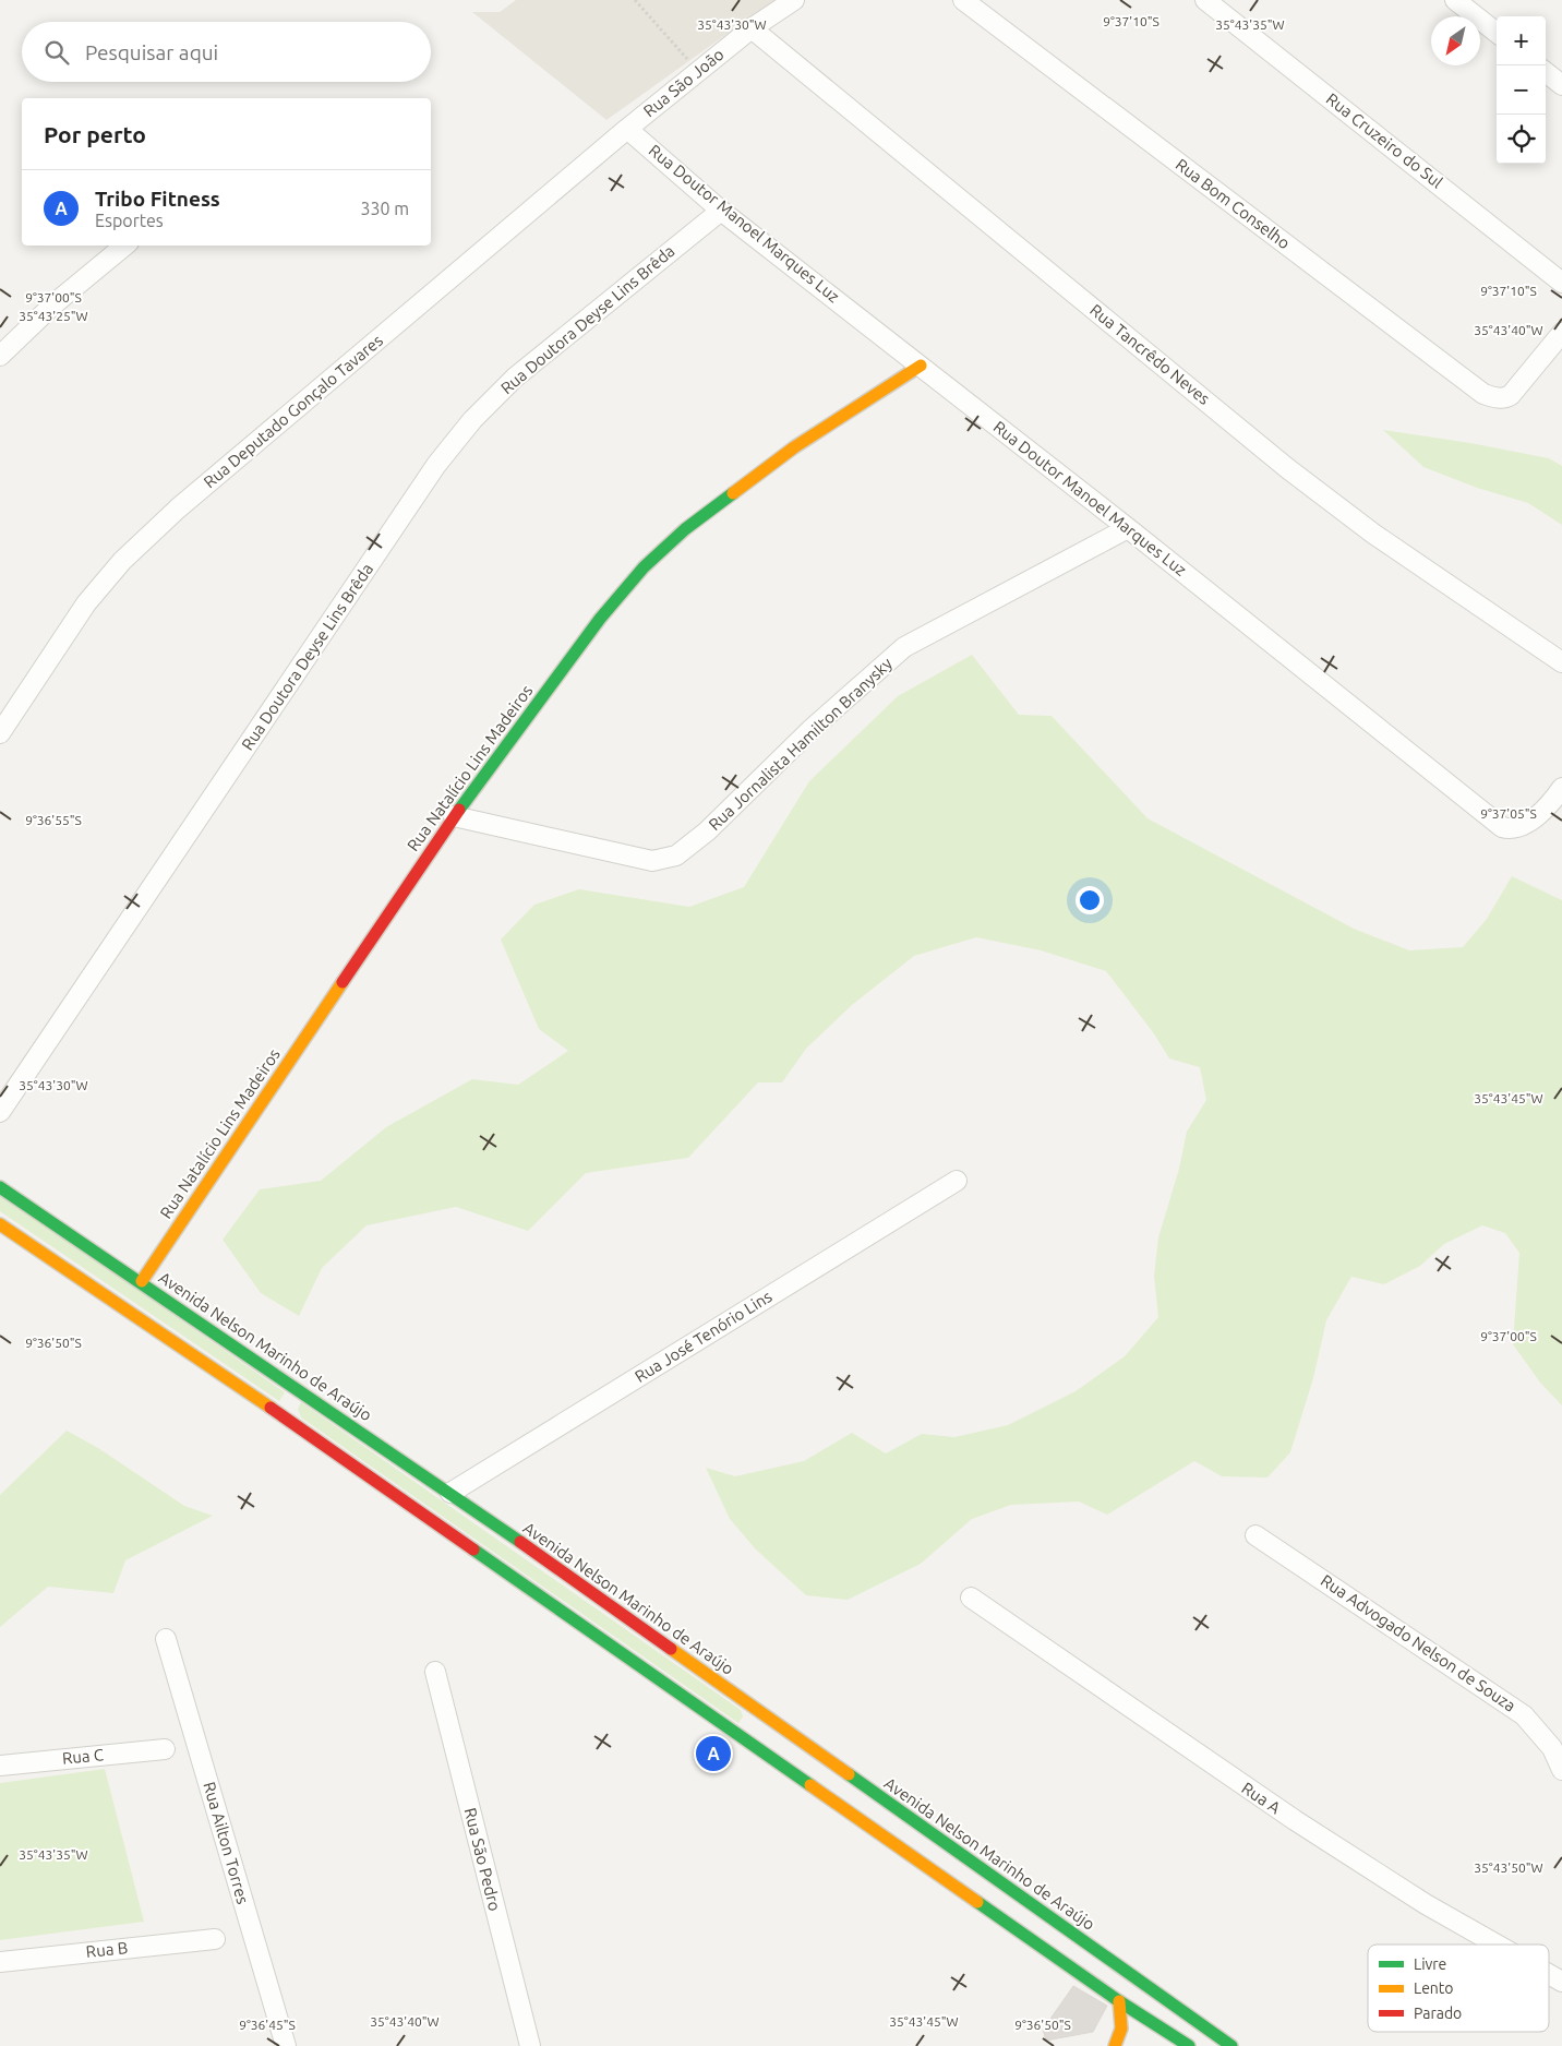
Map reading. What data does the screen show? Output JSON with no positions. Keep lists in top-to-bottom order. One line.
{"streets":{"main road":["Rua Natalício Lins Madeiros","Avenida Nelson Marinho de Araújo"],"street":["Rua São João","Rua Cruzeiro do Sul","Rua Bom Conselho","Rua Doutor Manoel Marques Luz","Rua Doutora Deyse Lins Brêda","Rua Tancrêdo Neves","Rua Deputado Gonçalo Tavares","Rua Jornalista Hamilton Branysky","Rua José Tenório Lins","Rua Advogado Nelson de Souza","Rua C","Rua A","Rua Ailton Torres","Rua São Pedro","Rua B"]},"crossings":[["Rua São João","Rua Doutor Manoel Marques Luz"],["Rua São João","Rua Tancrêdo Neves"],["Rua São João","Rua Deputado Gonçalo Tavares"],["Rua Doutor Manoel Marques Luz","Rua Doutora Deyse Lins Brêda"],["Rua Doutor Manoel Marques Luz","Rua Deputado Gonçalo Tavares"],["Rua Doutor Manoel Marques Luz","Rua Jornalista Hamilton Branysky"],["Rua Doutor Manoel Marques Luz","Rua Natalício Lins Madeiros"],["Rua Jornalista Hamilton Branysky","Rua Natalício Lins Madeiros"],["Rua Natalício Lins Madeiros","Avenida Nelson Marinho de Araújo"],["Rua José Tenório Lins","Avenida Nelson Marinho de Araújo"]],"legend":["Livre","Lento","Parado"],"north":"bottom left","page":{"map_buttons":["+","−"],"search":"Pesquisar aqui","heading":"Por perto","list":[{"mark":"A","name":"Tribo Fitness","note":"Esportes","value":"330 m"}],"pins":"A"},"coordinates":["9°37'10\"S","35°43'30\"W","35°43'35\"W","9°37'00\"S","35°43'25\"W","35°43'40\"W","9°37'05\"S","9°36'55\"S","35°43'45\"W","9°36'50\"S","35°43'50\"W","9°36'45\"S"]}
